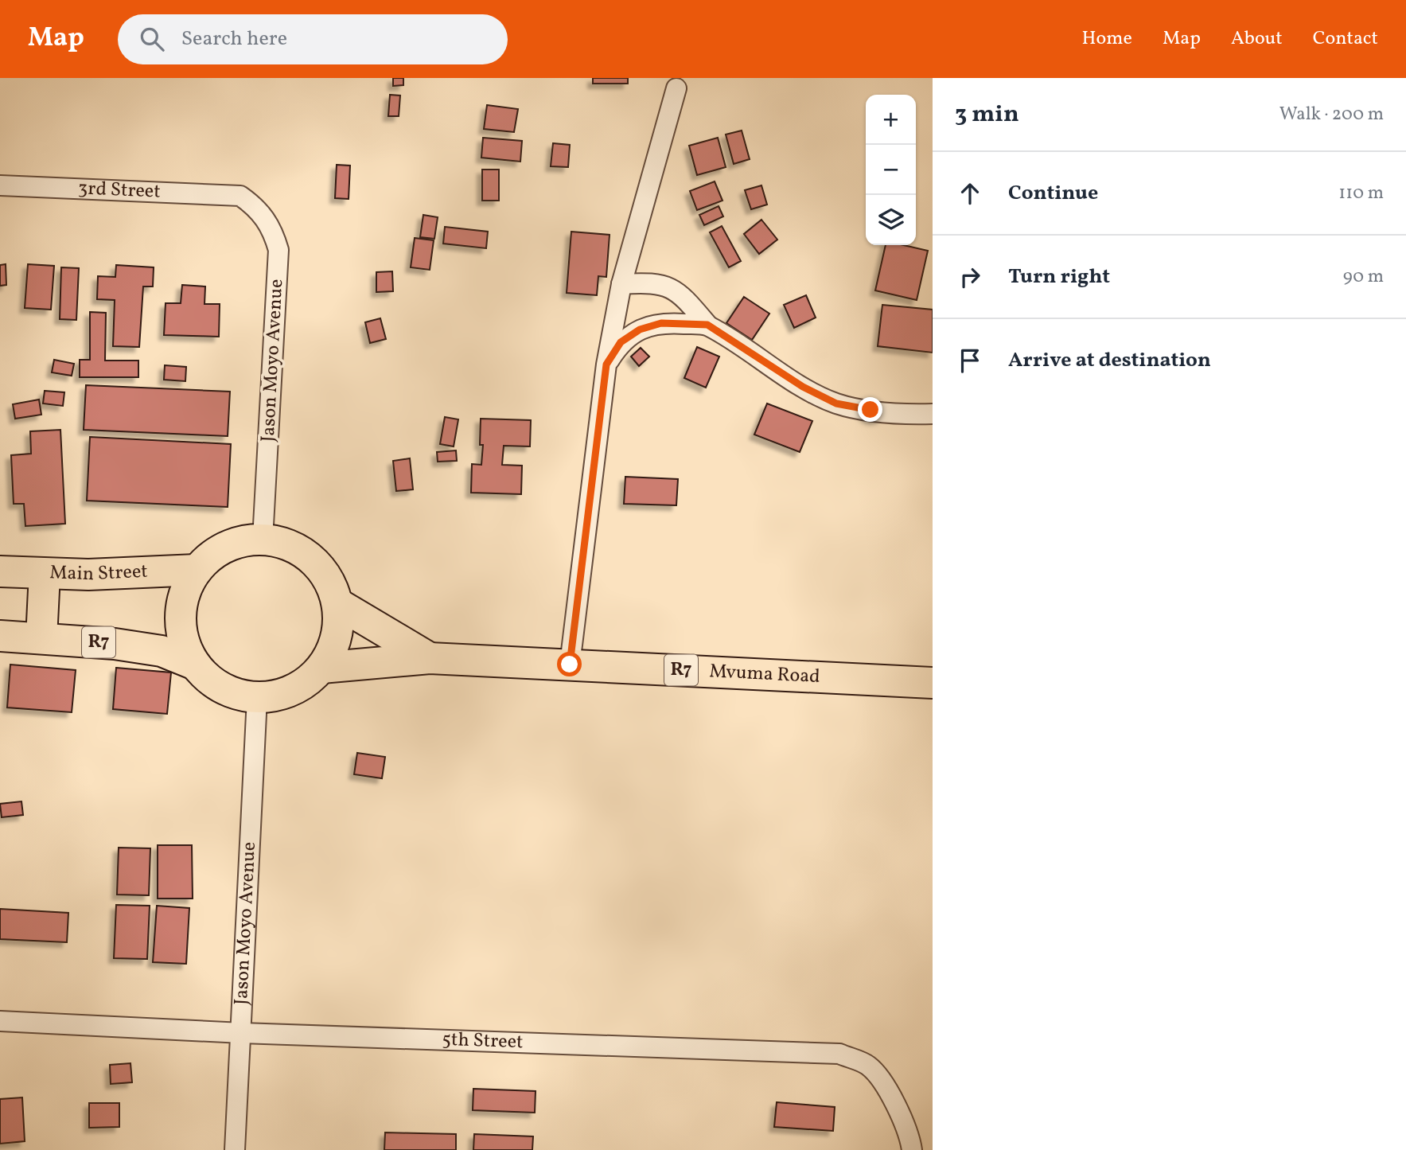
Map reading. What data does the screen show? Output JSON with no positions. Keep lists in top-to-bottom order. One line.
{"streets":{"highway":["Main Street","R7","Mvuma Road"],"street":["3rd Street","Jason Moyo Avenue","5th Street"]},"crossings":[["3rd Street","Jason Moyo Avenue"],["Jason Moyo Avenue","Main Street"],["Jason Moyo Avenue","R7"],["Jason Moyo Avenue","Mvuma Road"],["Jason Moyo Avenue","5th Street"],["Main Street","R7"],["Main Street","Mvuma Road"],["R7","Mvuma Road"]],"page":{"header":"Map","search":"Search here","nav":["Home","Map","About","Contact"],"heading":["3 min","Walk · 200 m"],"map_buttons":["+","−"],"list":[["Continue","110 m"],["Turn right","90 m"],"Arrive at destination"]}}
